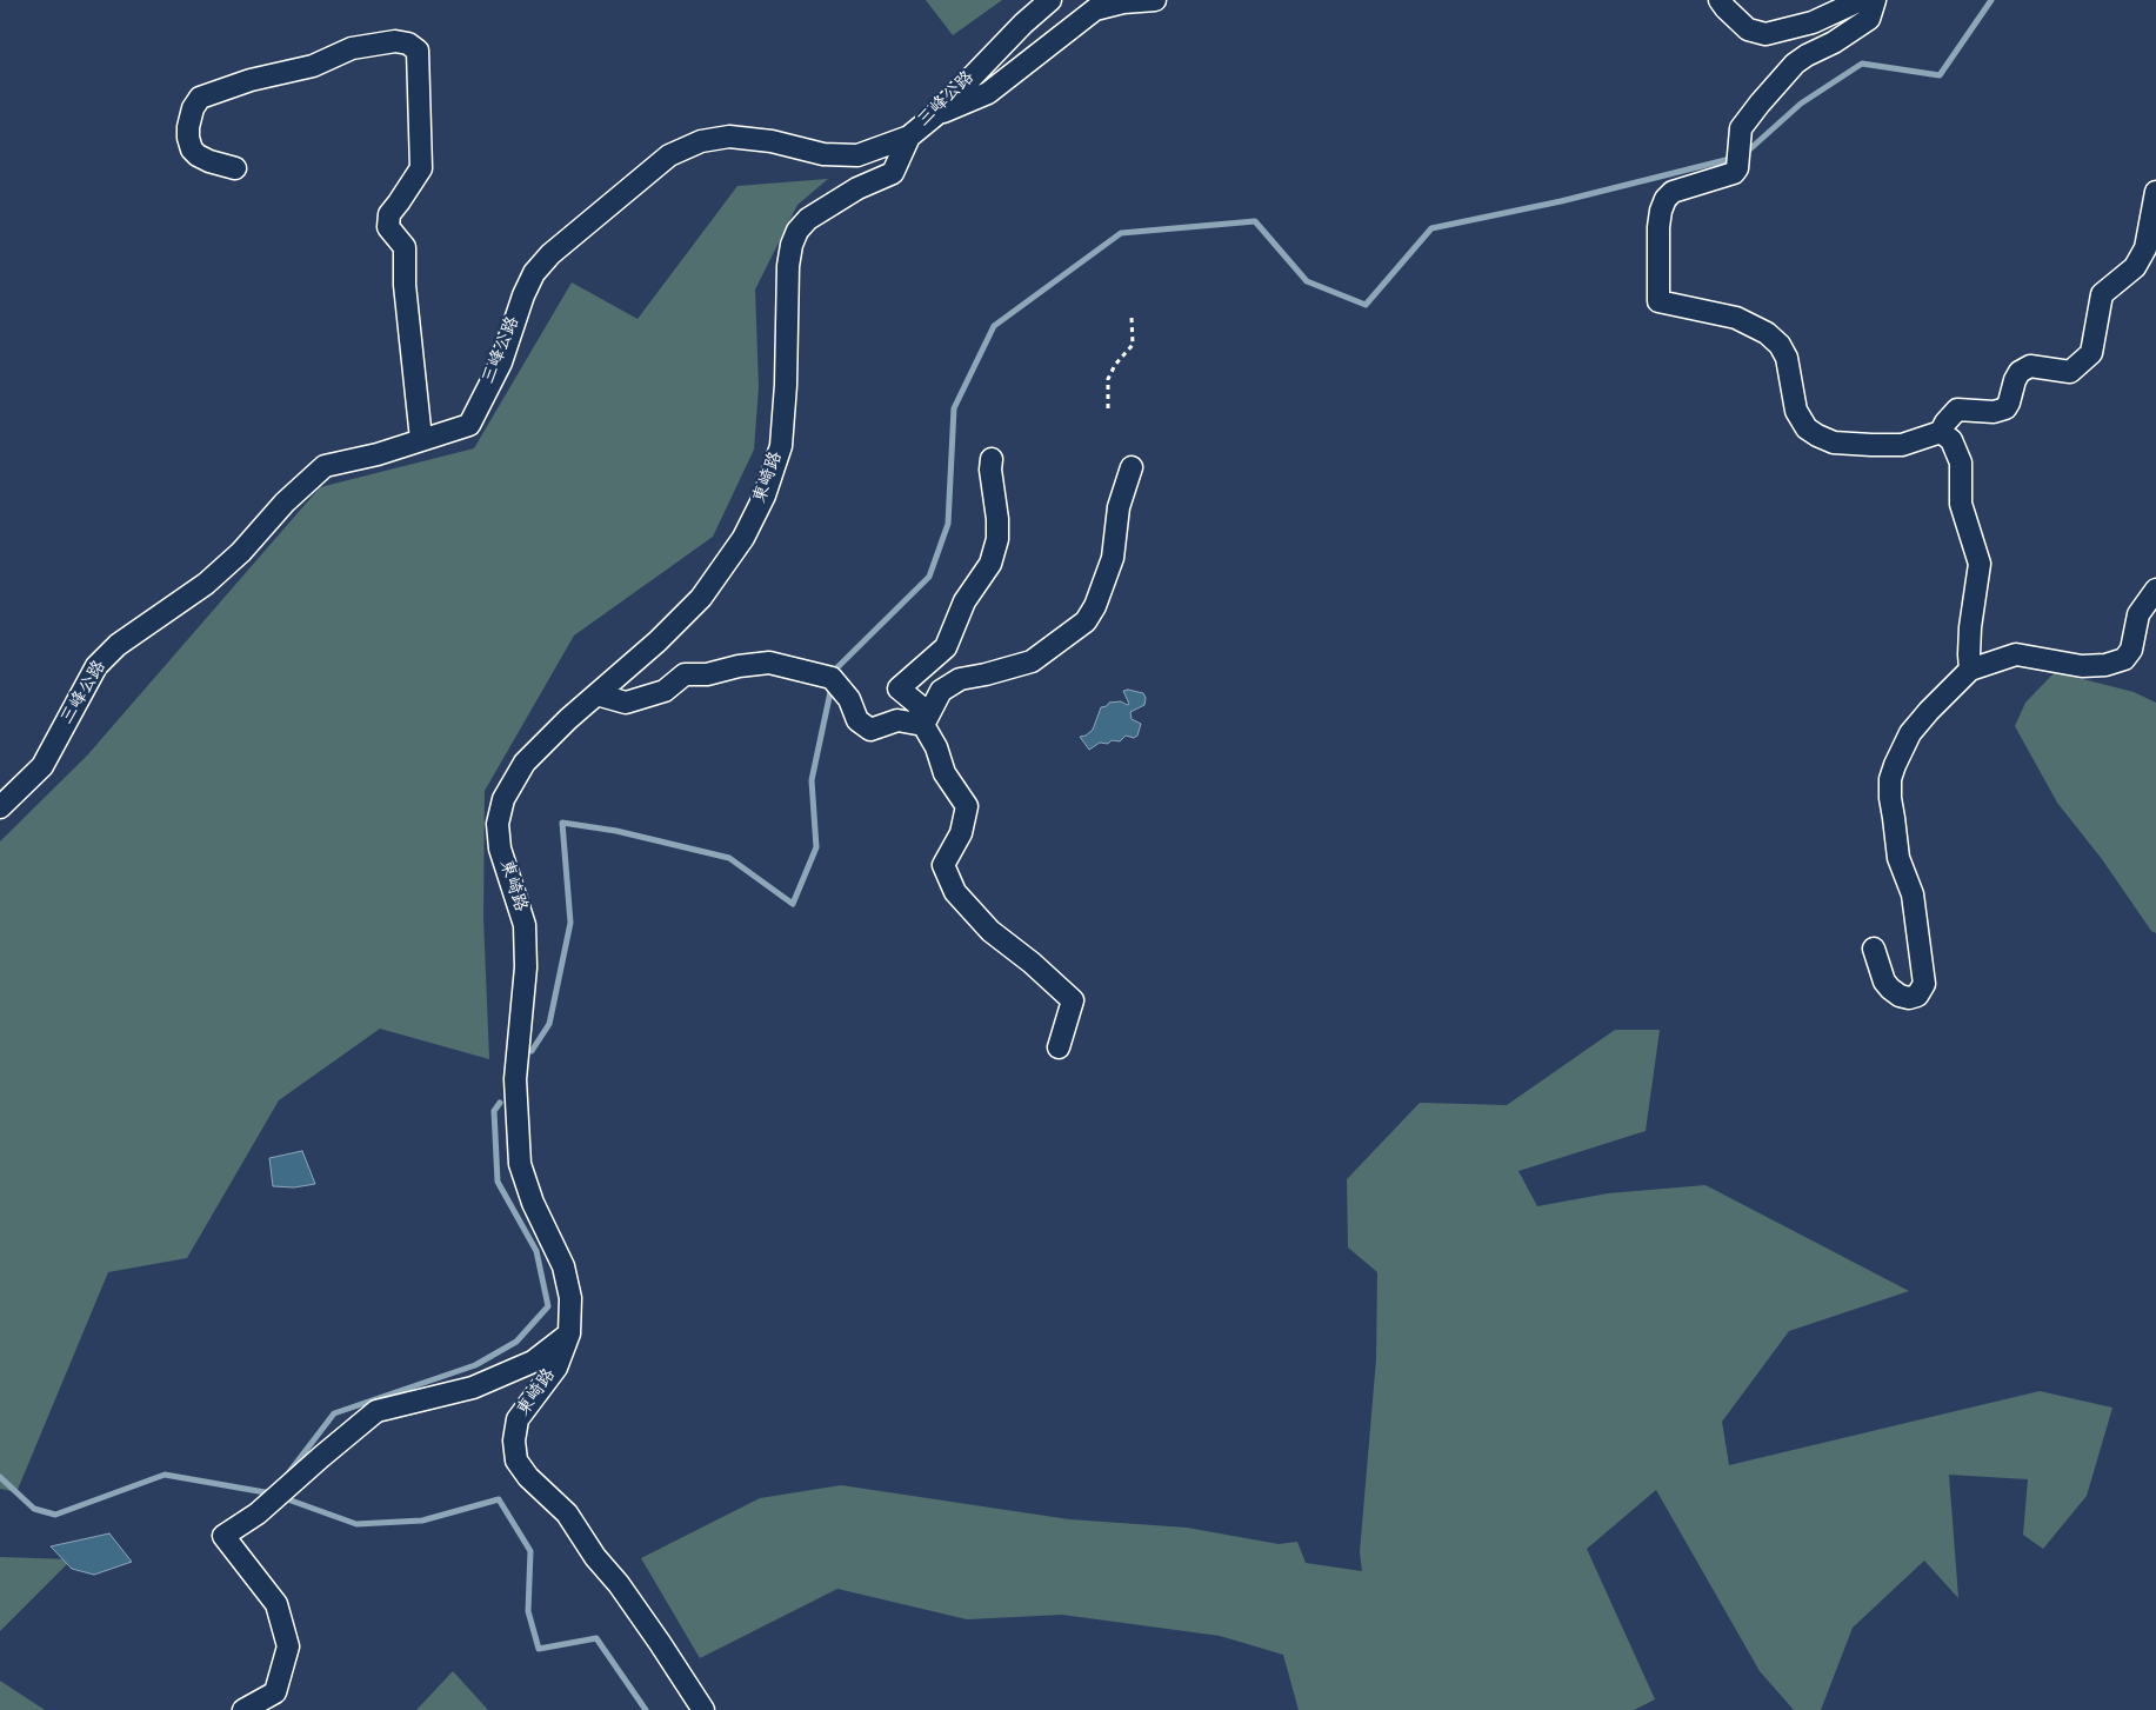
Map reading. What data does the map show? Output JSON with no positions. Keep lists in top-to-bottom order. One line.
{"streets":{"street":["三峰公路","東崎路"]},"crossings":[["三峰公路","東崎路"]]}
